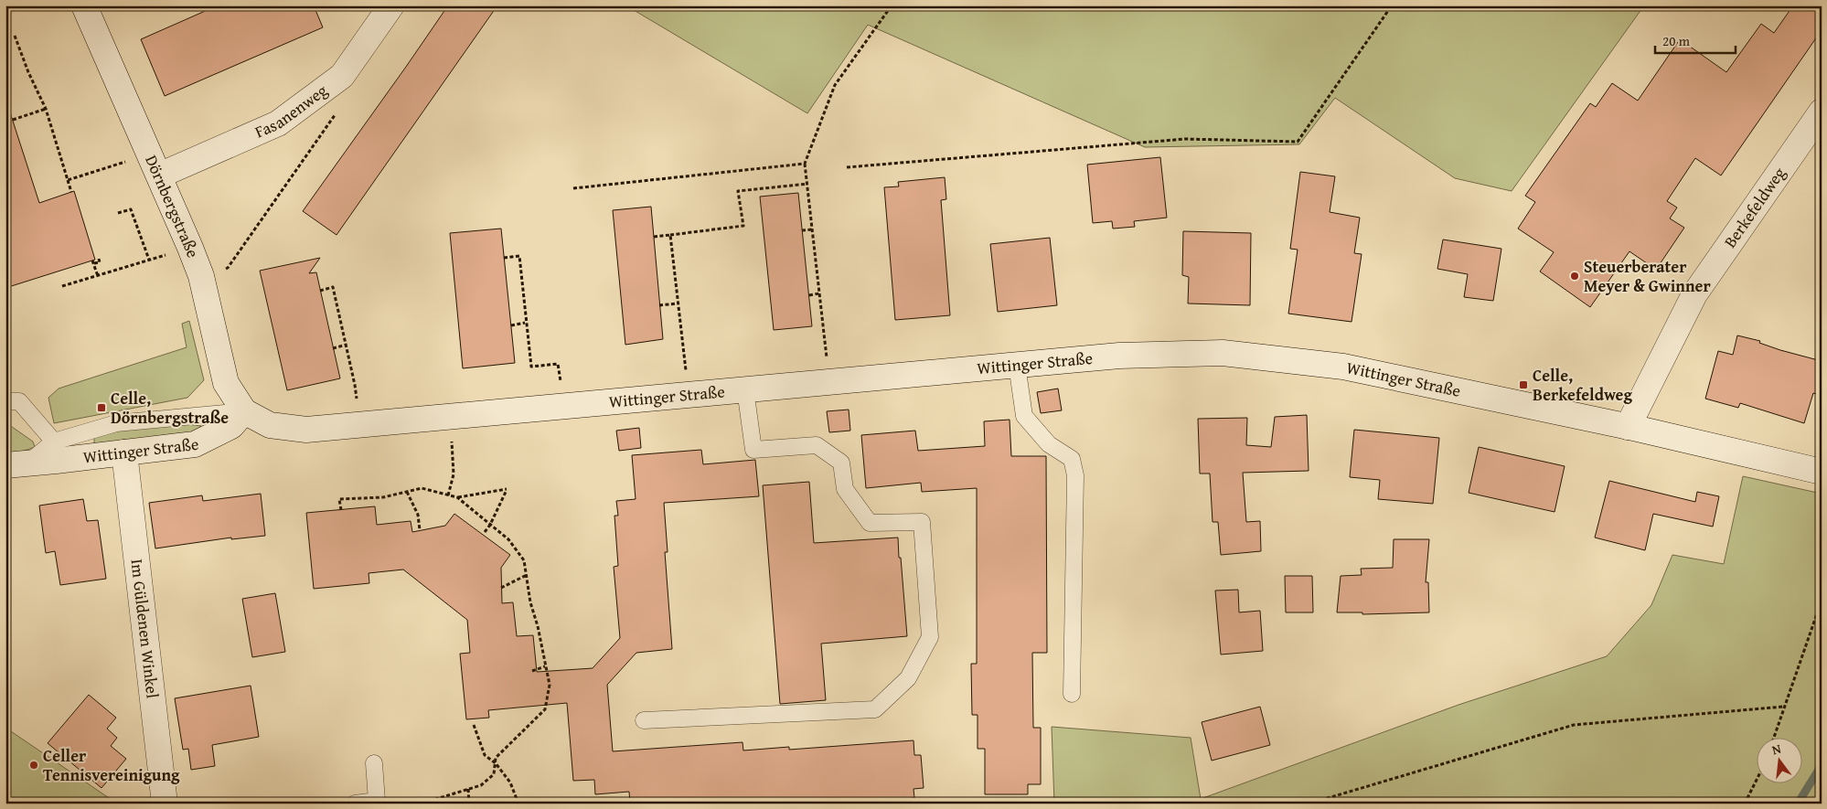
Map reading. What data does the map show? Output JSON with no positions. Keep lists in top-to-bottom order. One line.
{"streets":{"main road":["Fasanenweg","Dörnbergstraße","Berkefeldweg","Wittinger Straße","Im Güldenen Winkel"]},"crossings":[["Fasanenweg","Dörnbergstraße"],["Dörnbergstraße","Wittinger Straße"],["Berkefeldweg","Wittinger Straße"],["Wittinger Straße","Im Güldenen Winkel"]],"places":{"other":["Steuerberater Meyer & Gwinner","Celler Tennisvereinigung"],"transit":["Celle, Berkefeldweg","Celle, Dörnbergstraße"]},"scale_bar":"20 m","north":"top"}
